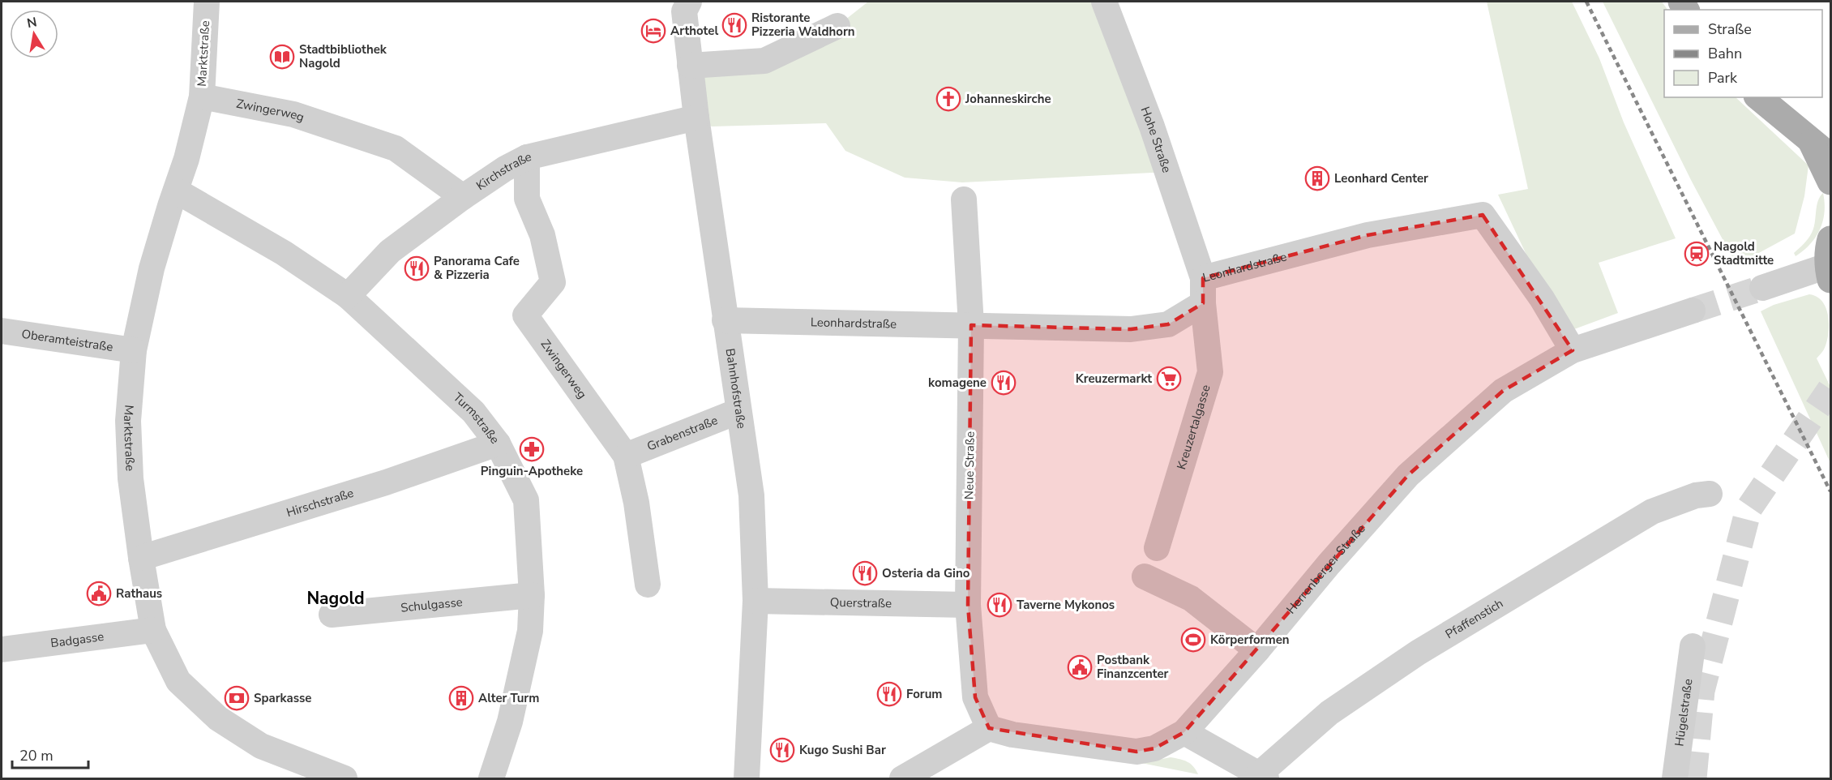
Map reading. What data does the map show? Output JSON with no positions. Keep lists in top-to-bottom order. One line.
{"streets":{"street":["Marktstraße","Zwingerweg","Hohe Straße","Kirchstraße","Leonhardstraße","Oberamteistraße","Bahnhofstraße","Turmstraße","Kreuzertalgasse","Grabenstraße","Neue Straße","Hirschstraße","Herrenberger Straße","Querstraße","Schulgasse","Pfaffenstich","Badgasse","Hügelstraße"]},"crossings":[["Marktstraße","Zwingerweg"],["Marktstraße","Oberamteistraße"],["Marktstraße","Turmstraße"],["Marktstraße","Hirschstraße"],["Marktstraße","Badgasse"],["Zwingerweg","Kirchstraße"],["Zwingerweg","Grabenstraße"],["Hohe Straße","Leonhardstraße"],["Kirchstraße","Bahnhofstraße"],["Kirchstraße","Turmstraße"],["Leonhardstraße","Bahnhofstraße"],["Leonhardstraße","Kreuzertalgasse"],["Leonhardstraße","Neue Straße"],["Leonhardstraße","Herrenberger Straße"],["Bahnhofstraße","Grabenstraße"],["Bahnhofstraße","Querstraße"],["Turmstraße","Hirschstraße"],["Turmstraße","Schulgasse"],["Neue Straße","Herrenberger Straße"],["Neue Straße","Querstraße"]],"districts":["Nagold"],"places":{"restaurant":["Ristorante Pizzeria Waldhorn","Panorama Cafe & Pizzeria","komagene","Osteria da Gino","Taverne Mykonos","Forum","Kugo Sushi Bar"],"hotel":["Arthotel"],"library":["Stadtbibliothek Nagold"],"church":["Johanneskirche"],"building":["Leonhard Center","Alter Turm"],"station":["Nagold Stadtmitte"],"supermarket":["Kreuzermarkt"],"pharmacy":["Pinguin-Apotheke"],"public building":["Rathaus","Postbank Finanzcenter"],"sports":["Körperformen"],"bank":["Sparkasse"]},"legend":["Straße","Bahn","Park"],"scale_bar":"20 m","north":"top"}
